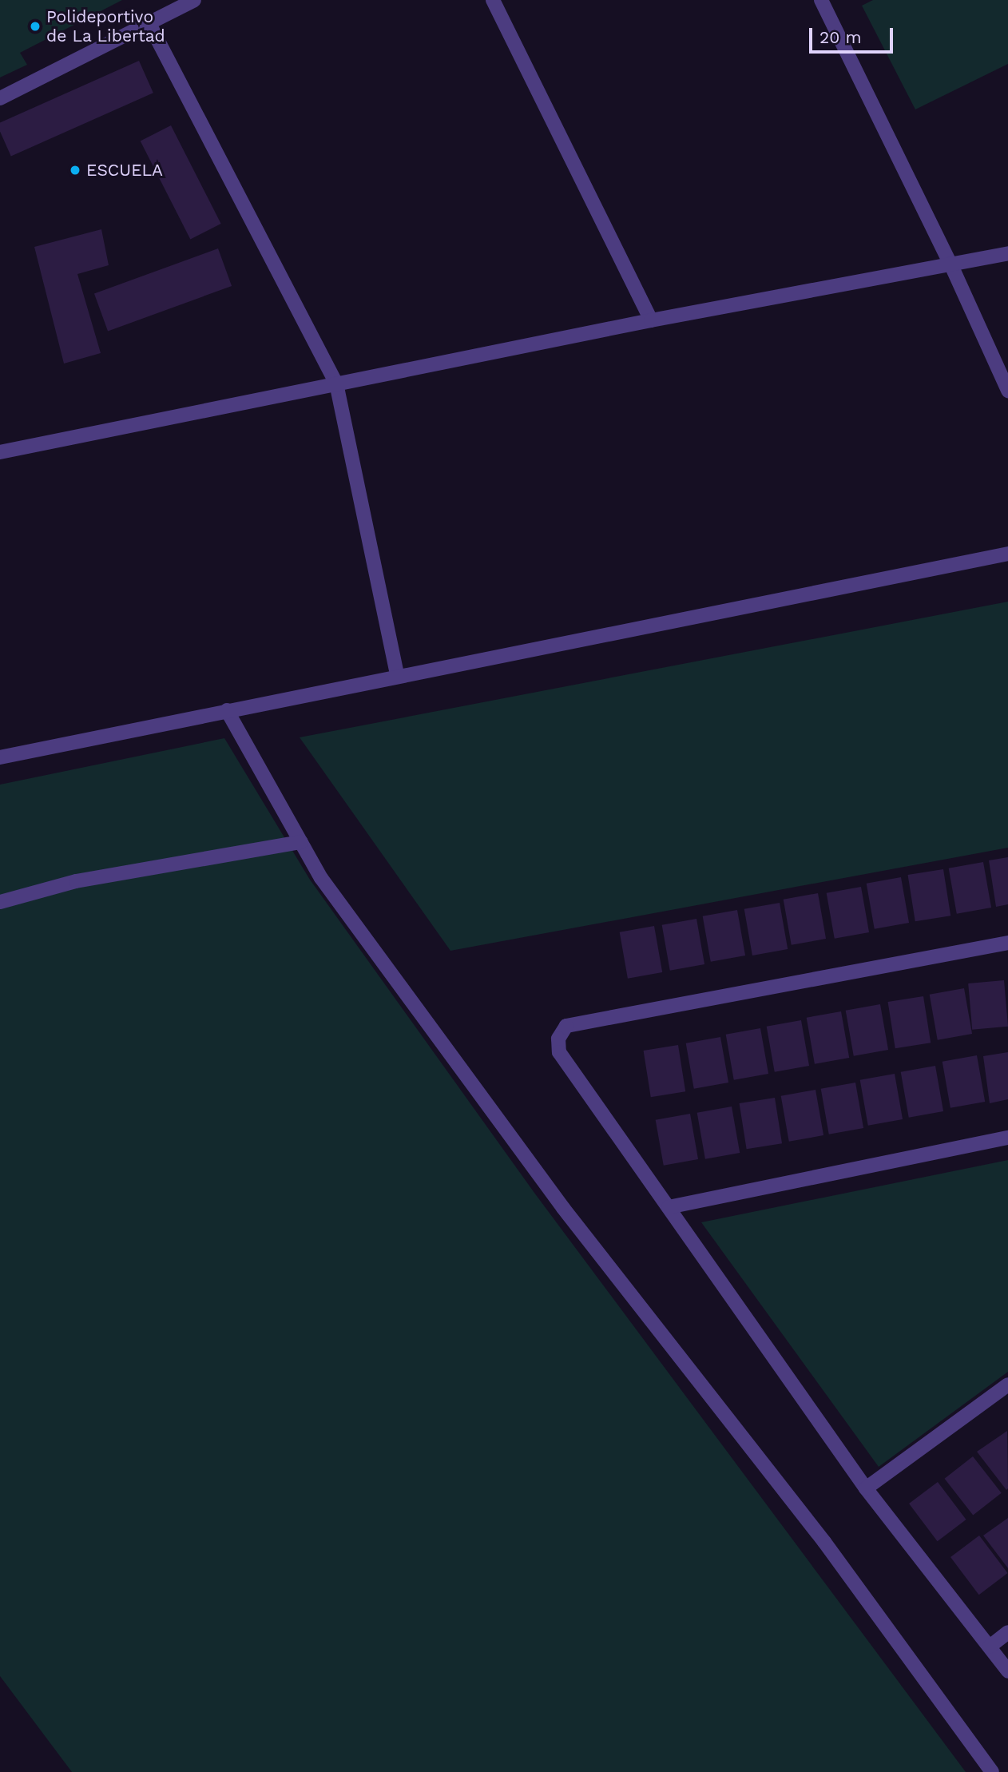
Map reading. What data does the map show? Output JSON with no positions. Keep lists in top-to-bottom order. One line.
{"places":["Polideportivo de La Libertad","ESCUELA"],"scale_bar":"20 m"}
